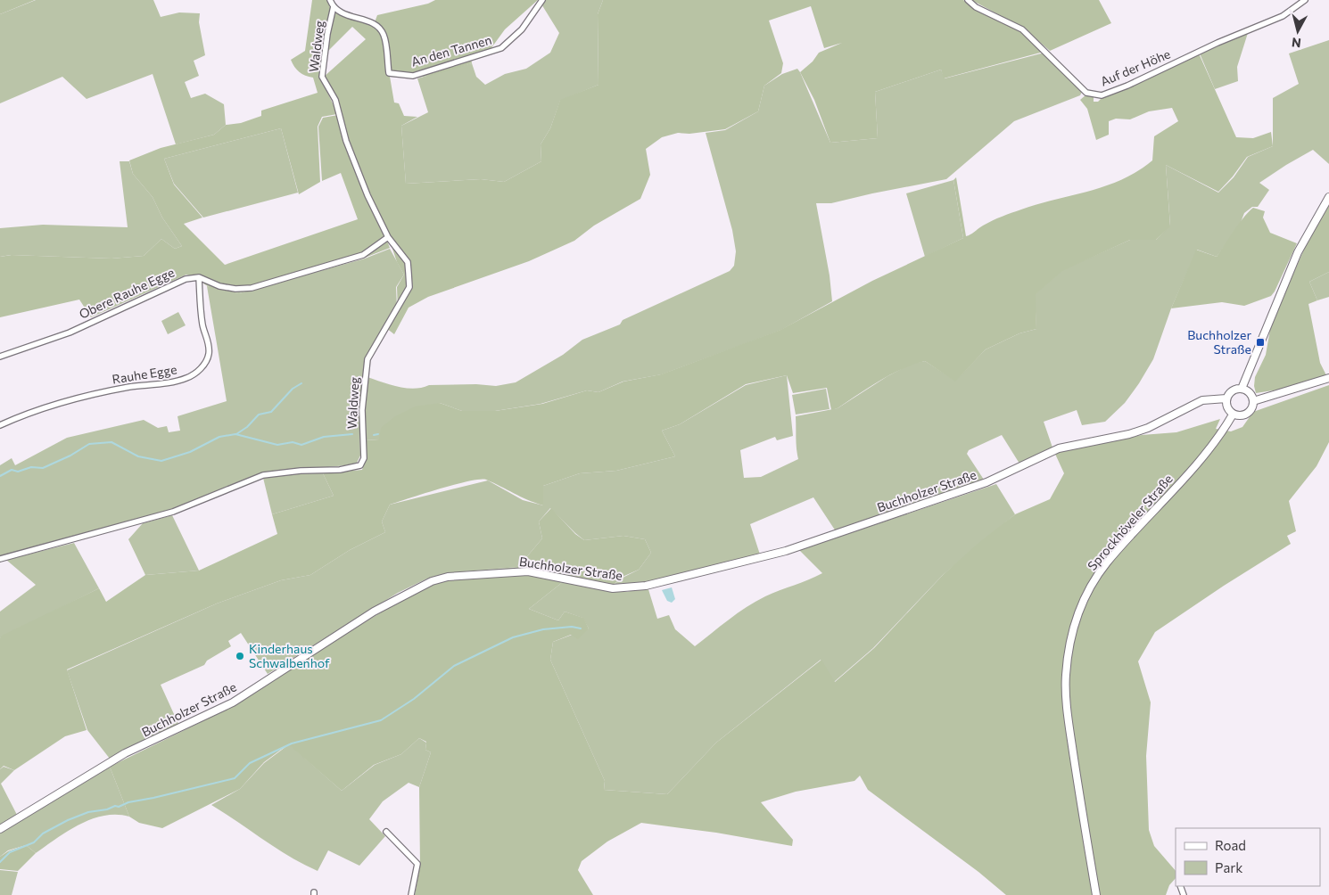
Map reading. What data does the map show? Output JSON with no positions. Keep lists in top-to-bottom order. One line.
{"streets":{"street":["Waldweg","An den Tannen","Auf der Höhe","Obere Rauhe Egge","Rauhe Egge","Buchholzer Straße","Sprockhöveler Straße"]},"crossings":[["Waldweg","An den Tannen"],["Obere Rauhe Egge","Rauhe Egge"],["Buchholzer Straße","Sprockhöveler Straße"]],"places":{"transit":["Buchholzer Straße"],"other":["Kinderhaus Schwalbenhof"]},"legend":["Road","Park"],"north":"bottom"}
